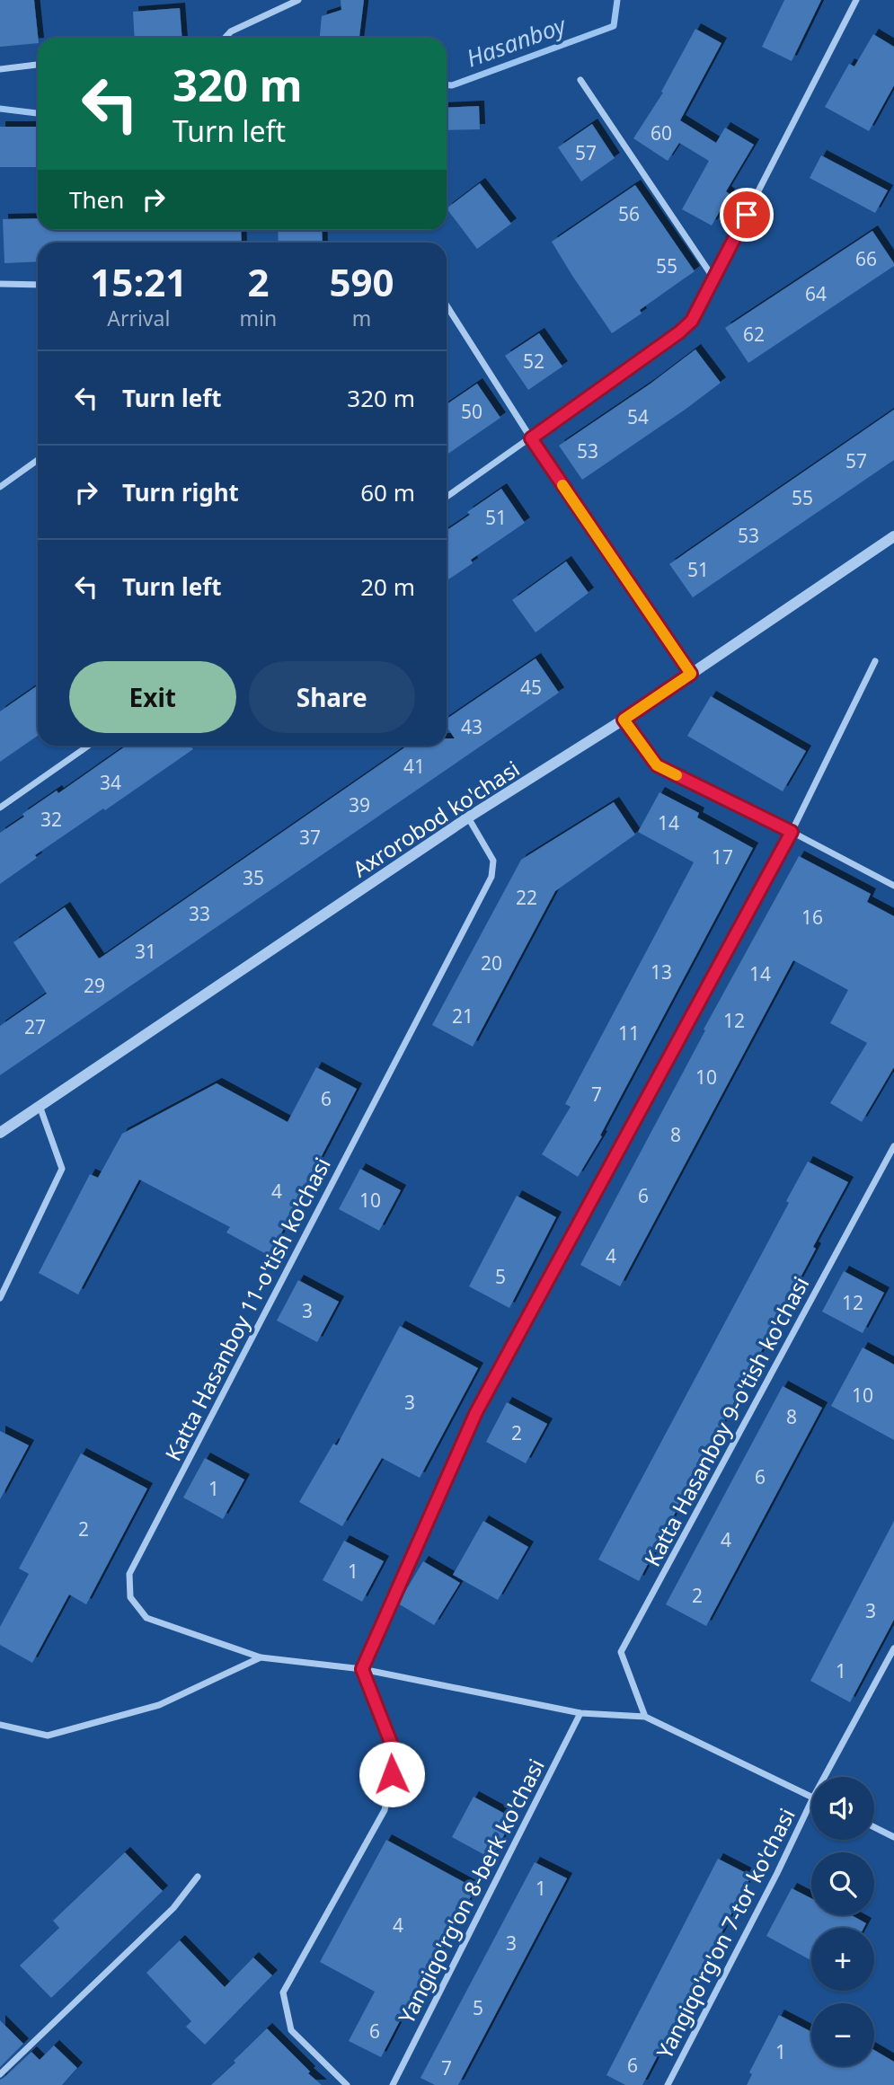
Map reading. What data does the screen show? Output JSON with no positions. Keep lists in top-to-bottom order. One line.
{"streets":{"street":["Axrorobod ko'chasi","Katta Hasanboy 11-o'tish ko'chasi","Katta Hasanboy 9-o'tish ko'chasi","Yangiqo'rg'on 8-berk ko'chasi","Yangiqo'rg'on 7-tor ko'chasi"]},"crossings":[["Axrorobod ko'chasi","Katta Hasanboy 11-o'tish ko'chasi"],["Katta Hasanboy 11-o'tish ko'chasi","Katta Hasanboy 9-o'tish ko'chasi"],["Katta Hasanboy 11-o'tish ko'chasi","Yangiqo'rg'on 8-berk ko'chasi"]],"water":["Hasanboy"],"house_numbers":["60","57","56","66","55","64","62","52","50","54","53","57","55","51","53","51","45","43","41","34","39","32","14","37","17","35","22","33","16","31","20","13","14","29","21","12","27","11","10","7","6","8","4","6","10","4","5","12","3","10","3","8","2","6","1","2","4","1","2","3","1","1","4","3","5","6","1","6","7"],"page":{"turn":["320 m","Turn left"],"then":"Then","eta":["15:21","Arrival","2","min","590","m"],"list":[{"name":"Turn left","value":"320 m"},{"name":"Turn right","value":"60 m"},{"name":"Turn left","value":"20 m"}],"buttons":["Exit","Share"],"map_buttons":["+","−"]}}
